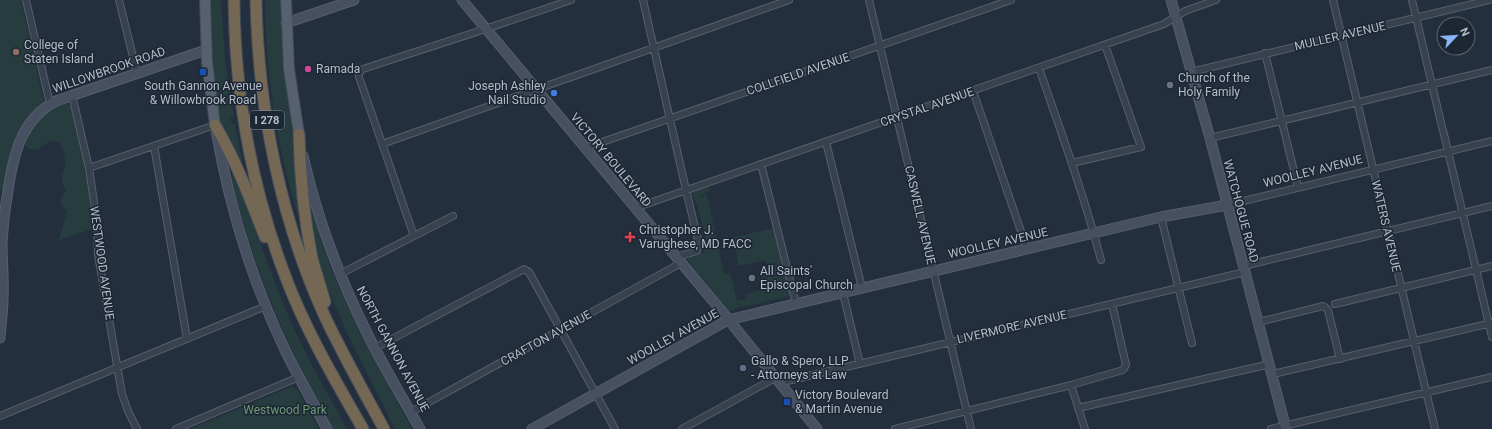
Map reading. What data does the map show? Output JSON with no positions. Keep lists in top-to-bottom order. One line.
{"streets":{"highway":["I 278"],"main road":["NORTH GANNON AVENUE"],"street":["MULLER AVENUE","WILLOWBROOK ROAD","COLLFIELD AVENUE","CRYSTAL AVENUE","VICTORY BOULEVARD","WOOLLEY AVENUE","WATCHOGUE ROAD","CASWELL AVENUE","WATERS AVENUE","WESTWOOD AVENUE","LIVERMORE AVENUE","CRAFTON AVENUE"]},"crossings":[["MULLER AVENUE","WATCHOGUE ROAD"],["MULLER AVENUE","WATERS AVENUE"],["WILLOWBROOK ROAD","WESTWOOD AVENUE"],["COLLFIELD AVENUE","VICTORY BOULEVARD"],["COLLFIELD AVENUE","CASWELL AVENUE"],["CRYSTAL AVENUE","VICTORY BOULEVARD"],["CRYSTAL AVENUE","WATCHOGUE ROAD"],["CRYSTAL AVENUE","CASWELL AVENUE"],["CRYSTAL AVENUE","CRAFTON AVENUE"],["VICTORY BOULEVARD","WOOLLEY AVENUE"],["VICTORY BOULEVARD","LIVERMORE AVENUE"],["VICTORY BOULEVARD","CRAFTON AVENUE"],["WOOLLEY AVENUE","WATCHOGUE ROAD"],["WOOLLEY AVENUE","CASWELL AVENUE"],["WOOLLEY AVENUE","WATERS AVENUE"],["WATCHOGUE ROAD","LIVERMORE AVENUE"],["CASWELL AVENUE","LIVERMORE AVENUE"],["WATERS AVENUE","LIVERMORE AVENUE"],["CRAFTON AVENUE","NORTH GANNON AVENUE"]],"parks":["Westwood Park"],"places":{"other":["College of Staten Island","Ramada","Church of the Holy Family","Joseph Ashley Nail Studio","All Saints' Episcopal Church","Gallo & Spero, LLP - Attorneys at Law"],"transit":["South Gannon Avenue & Willowbrook Road","Victory Boulevard & Martin Avenue"],"health":["Christopher J. Varughese, MD FACC"]},"north":"top right"}
